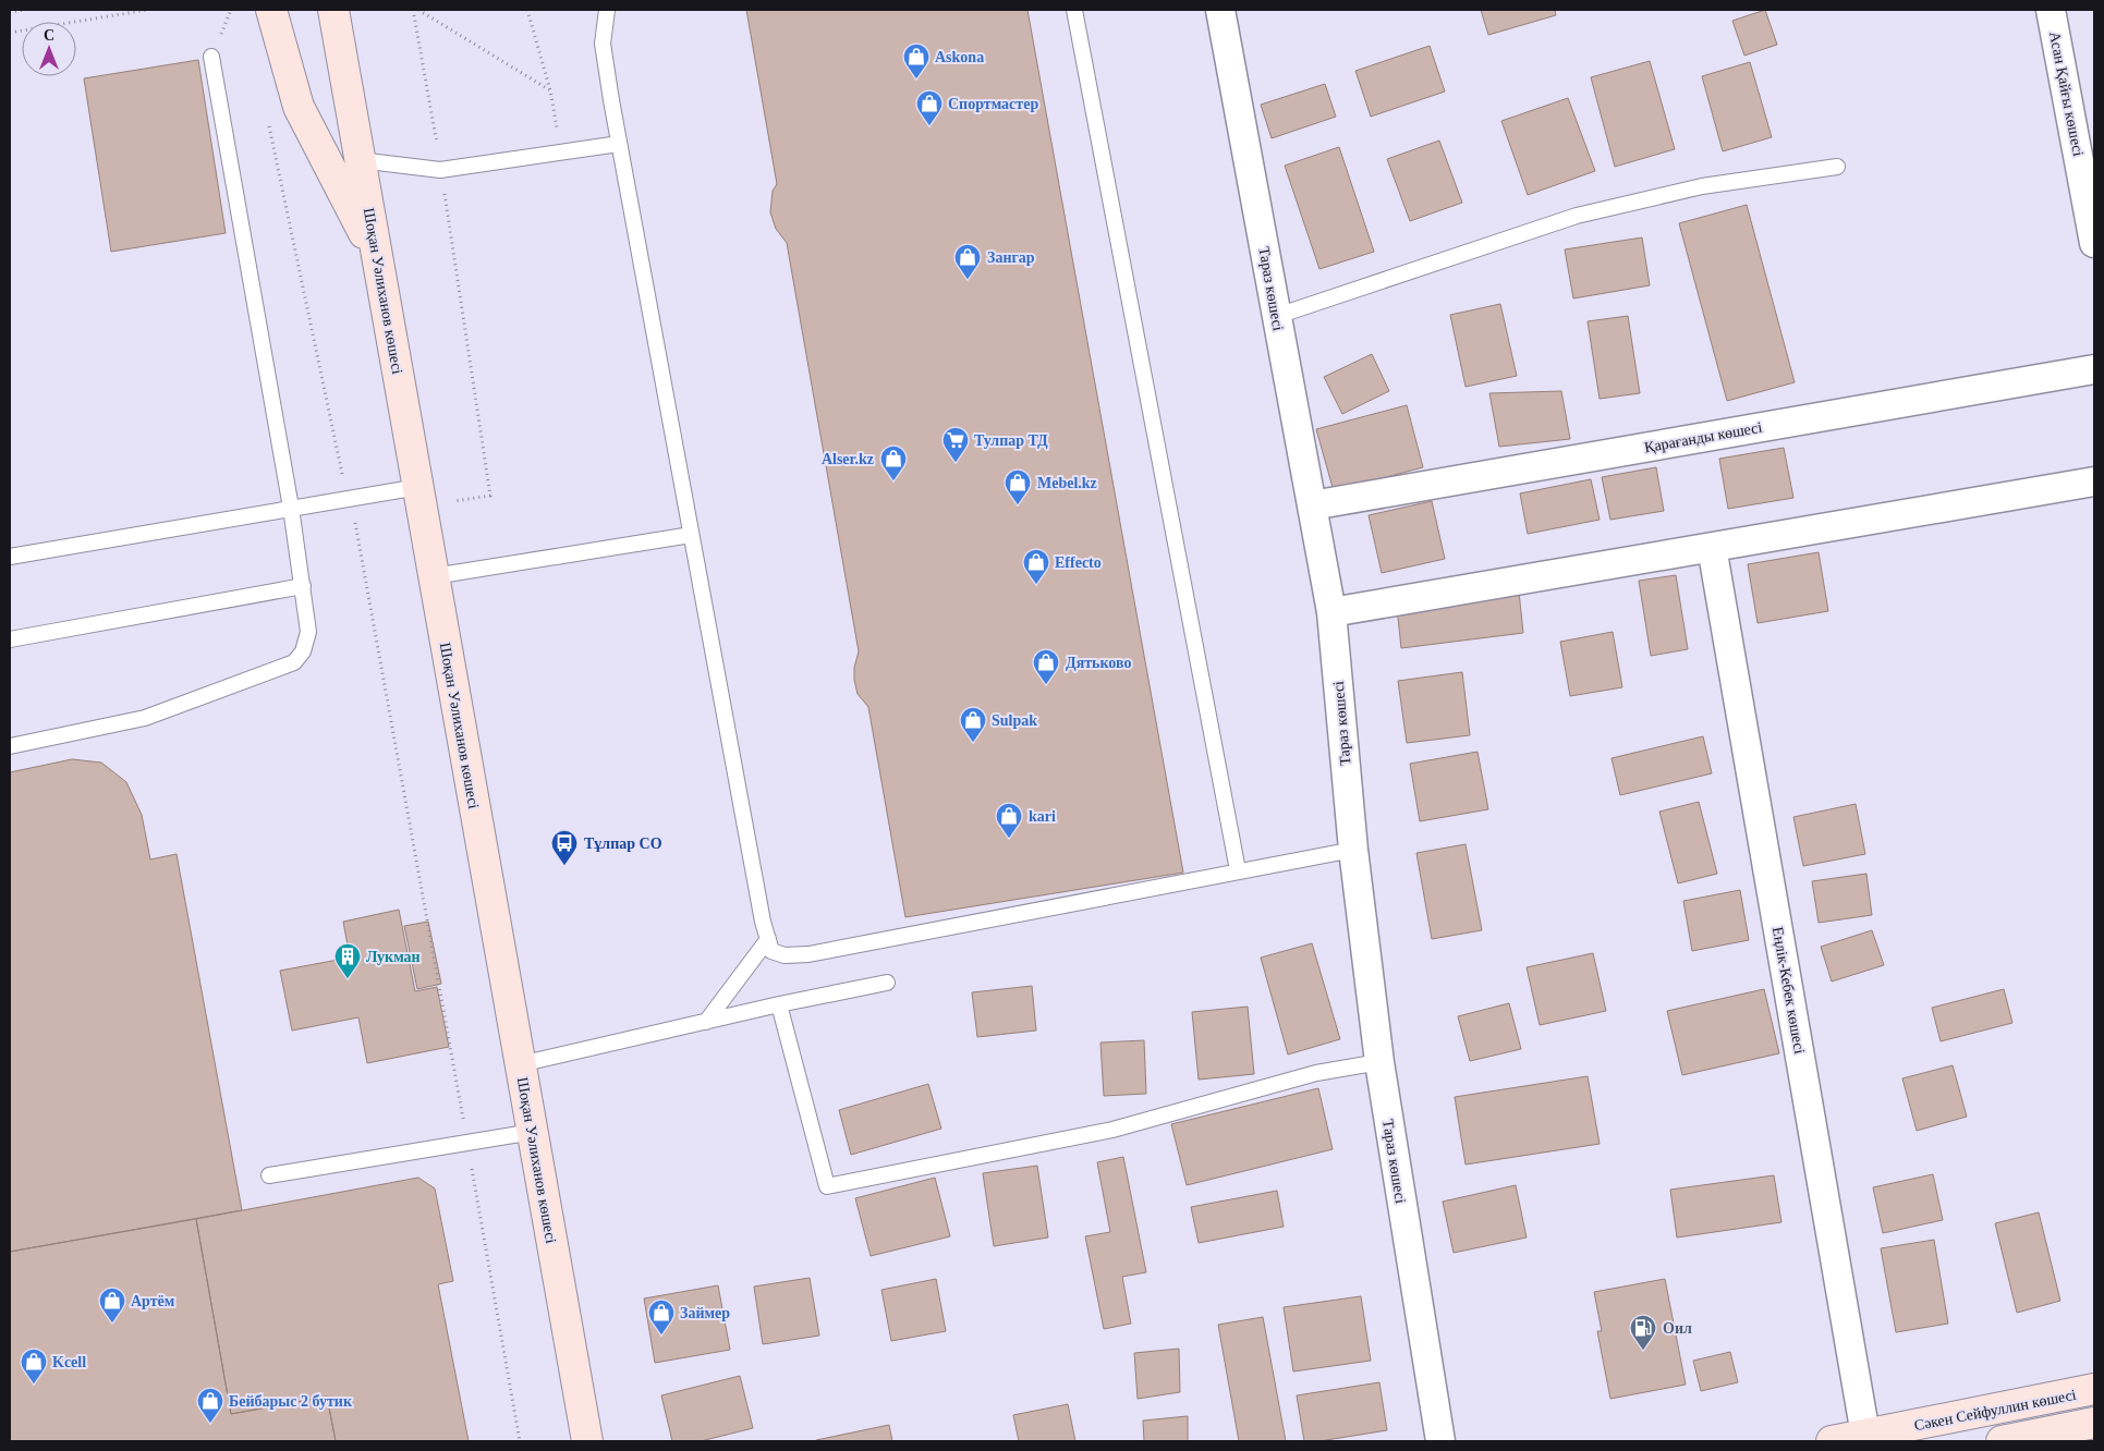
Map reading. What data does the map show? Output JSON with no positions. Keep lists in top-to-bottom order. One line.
{"streets":{"main road":["Шоқан Уәлиханов көшесі","Сәкен Сейфуллин көшесі"],"street":["Асан Қайғы көшесі","Тараз көшесі","Қарағанды көшесі","Еңлік-Кебек көшесі"]},"crossings":[["Тараз көшесі","Қарағанды көшесі"],["Еңлік-Кебек көшесі","Сәкен Сейфуллин көшесі"]],"places":{"shop":["Askona","Спортмастер","Зангар","Alser.kz","Mebel.kz","Effecto","Дятьково","Sulpak","kari","Артём","Займер","Kcell","Бейбарыс 2 бутик"],"supermarket":["Тулпар ТД"],"bus stop":["Тұлпар СО"],"building":["Лукман"],"fuel station":["Оил"]},"north":"top"}
